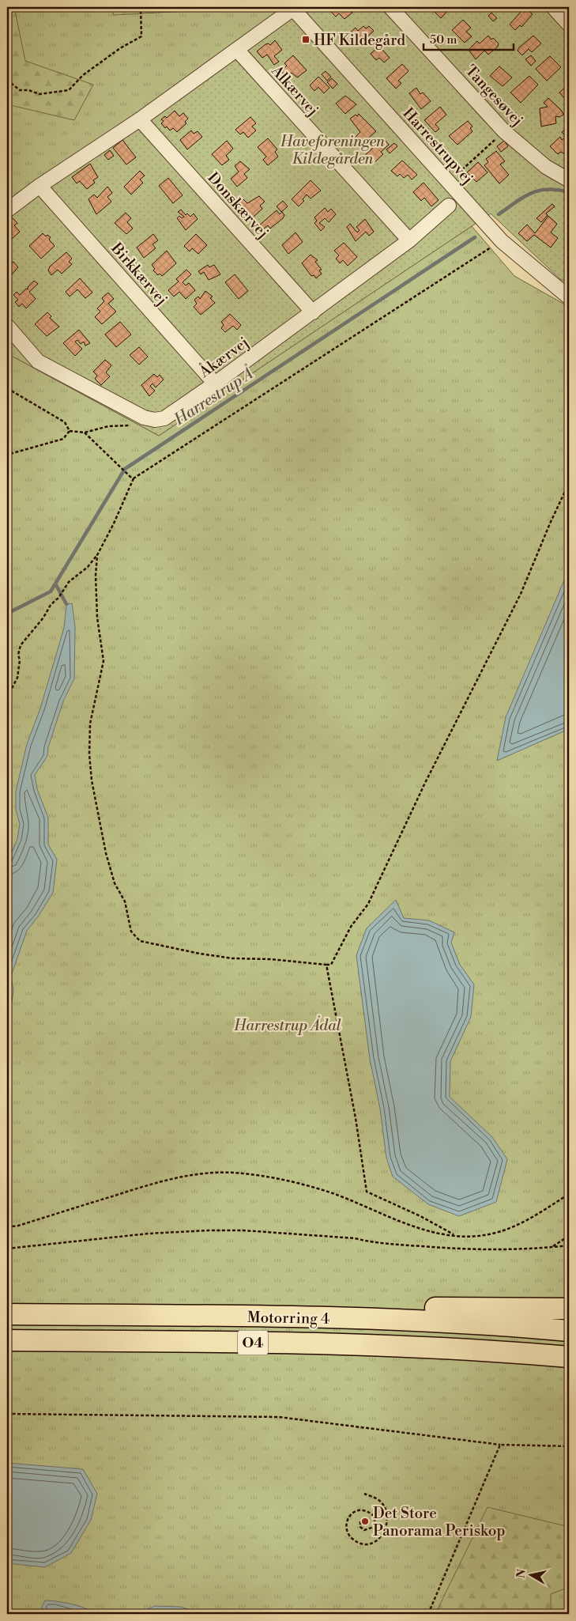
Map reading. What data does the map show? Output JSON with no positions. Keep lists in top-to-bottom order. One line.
{"streets":{"highway":["Motorring 4","O4"],"street":["Alkærvej","Tangesøvej","Harrestrupvej","Donskærvej","Birkkærvej","Åkærvej"]},"crossings":[["Alkærvej","Åkærvej"],["Donskærvej","Åkærvej"],["Birkkærvej","Åkærvej"]],"water":["Harrestrup Å"],"parks":["Haveforeningen Kildegården","Harrestrup Ådal"],"places":{"transit":["HF Kildegård"],"other":["Det Store Panorama Periskop"]},"scale_bar":"50 m","north":"left"}
